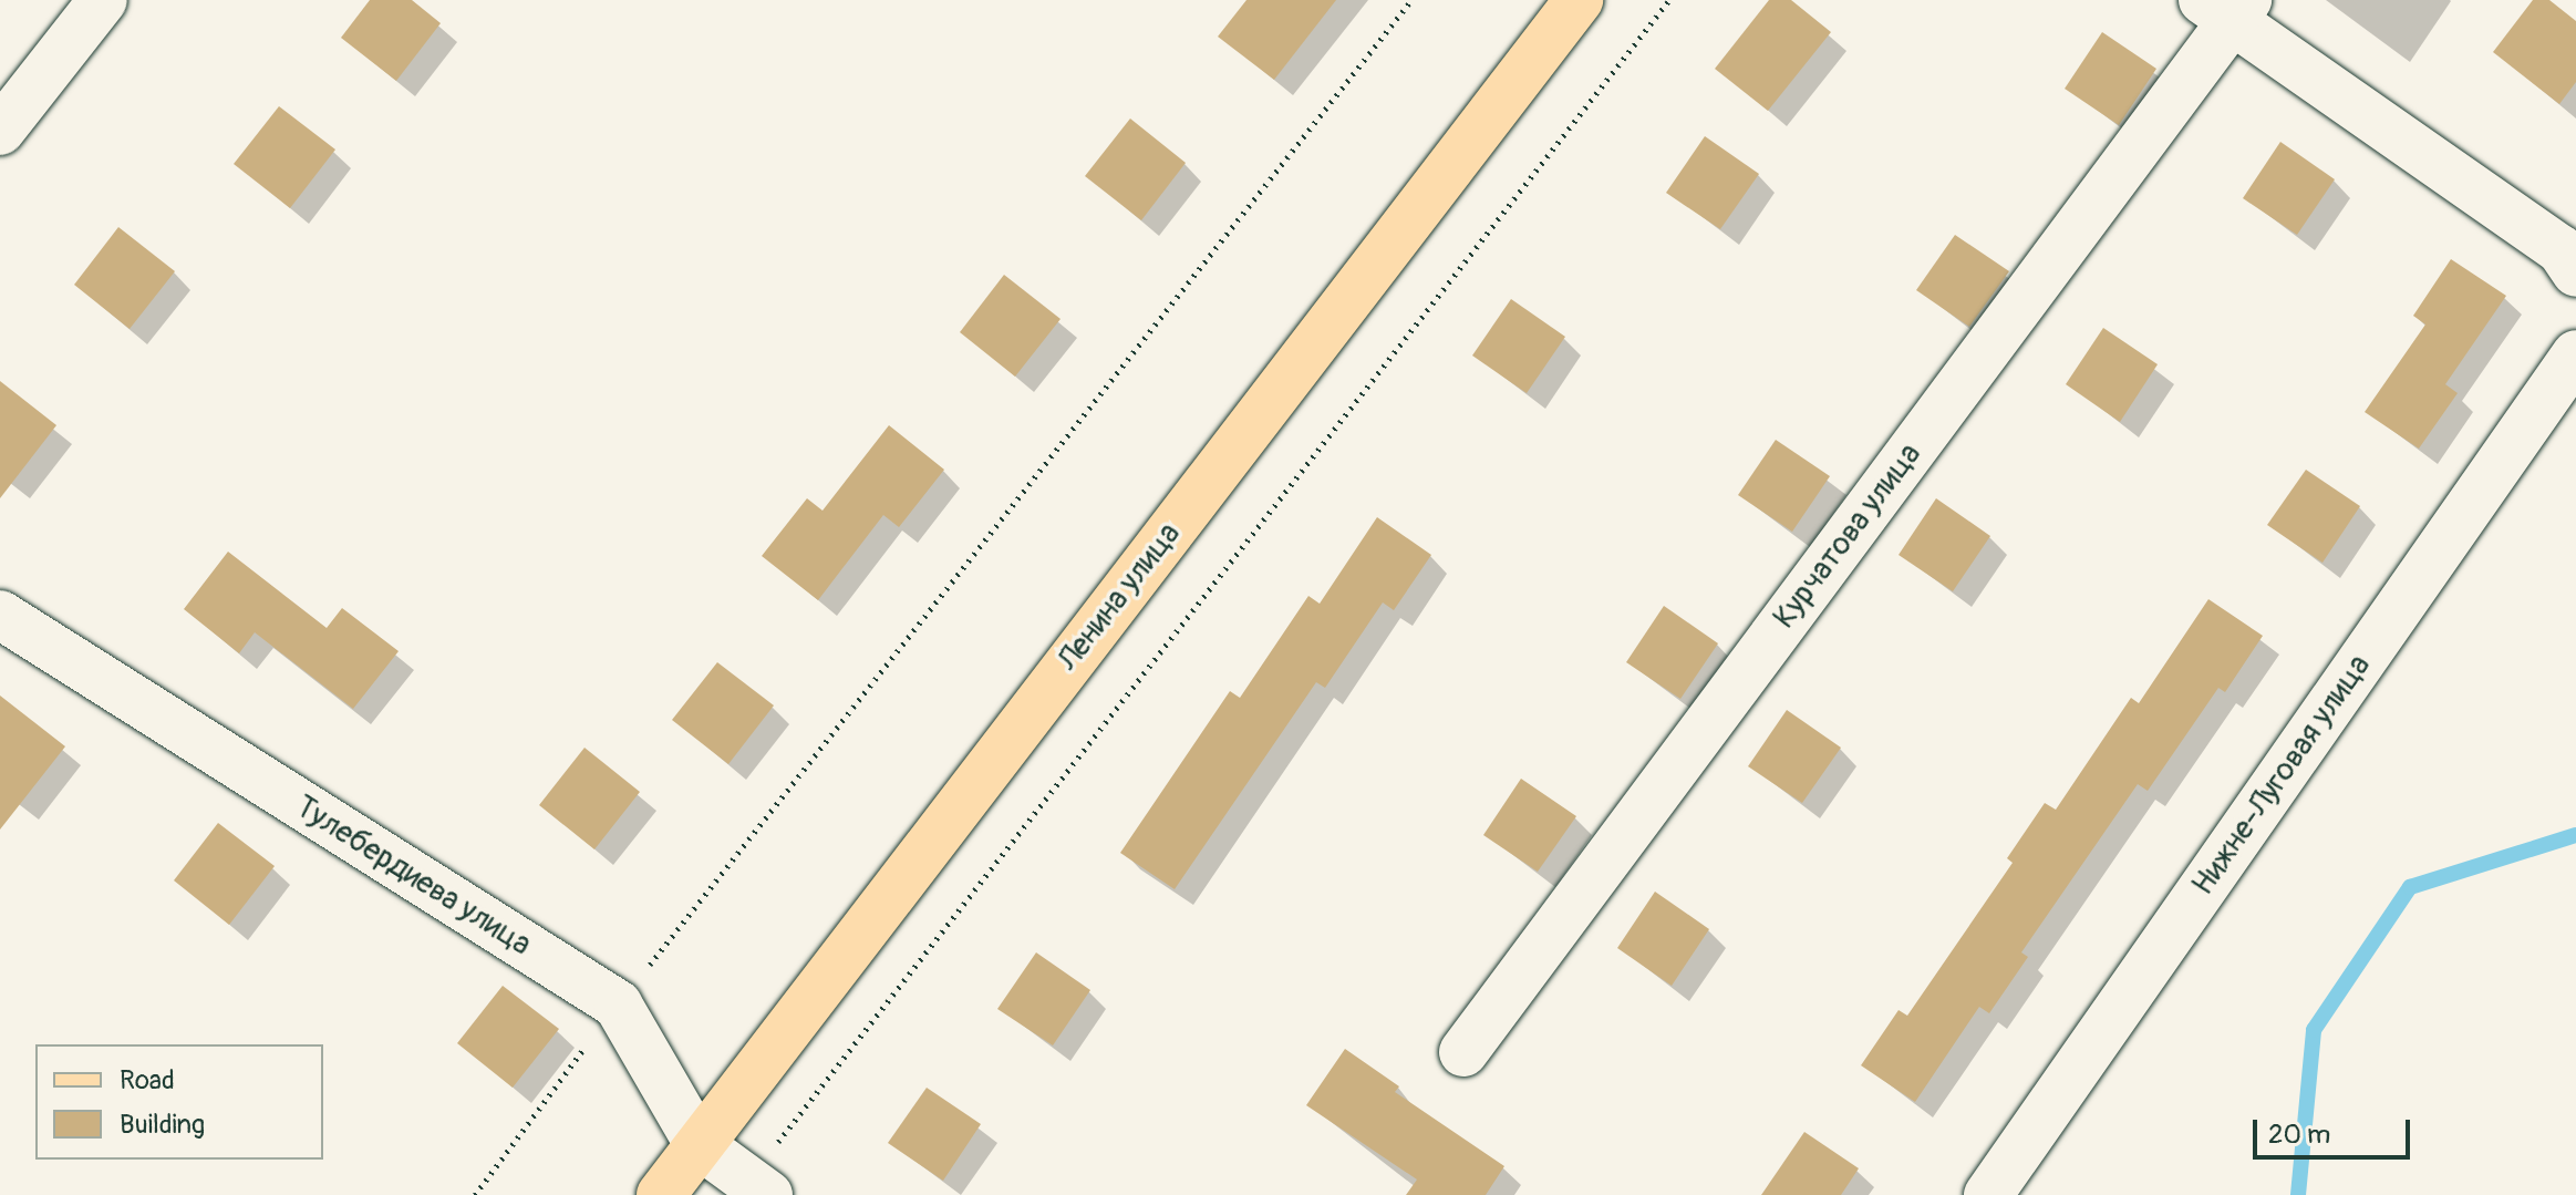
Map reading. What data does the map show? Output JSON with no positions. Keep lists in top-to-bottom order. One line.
{"streets":{"main road":["Ленина улица"],"street":["Курчатова улица","Нижне-Луговая улица","Тулебердиева улица"]},"crossings":[["Ленина улица","Тулебердиева улица"]],"legend":["Road","Building"],"scale_bar":"20 m"}
